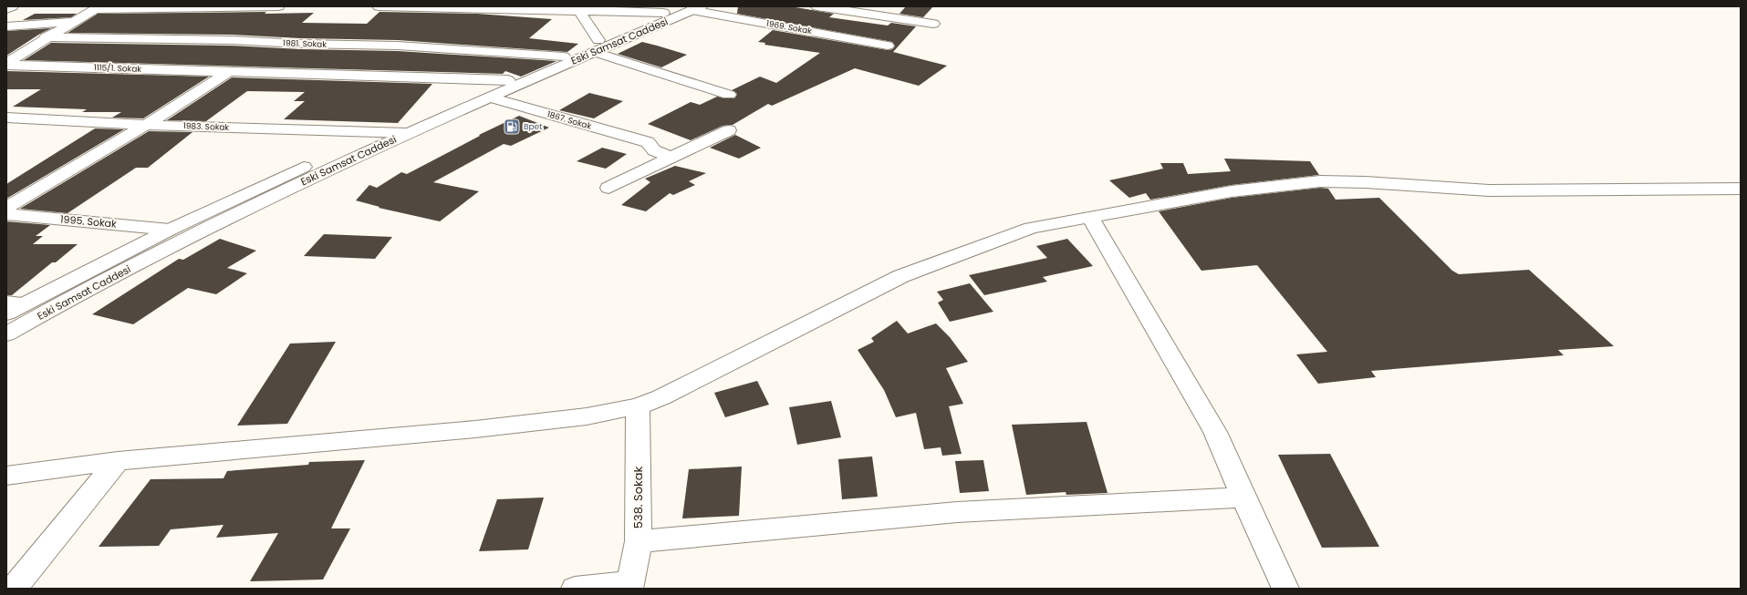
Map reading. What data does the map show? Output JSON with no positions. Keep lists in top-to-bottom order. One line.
{"streets":{"street":["1969. Sokak","Eski Samsat Caddesi","1981. Sokak","1115/1. Sokak","1867. Sokak","1983. Sokak","1995. Sokak","538. Sokak"]},"crossings":[["1969. Sokak","Eski Samsat Caddesi"],["Eski Samsat Caddesi","1981. Sokak"],["Eski Samsat Caddesi","1115/1. Sokak"],["Eski Samsat Caddesi","1867. Sokak"],["Eski Samsat Caddesi","1983. Sokak"],["Eski Samsat Caddesi","1995. Sokak"]],"places":{"fuel station":["Bpet"]}}
